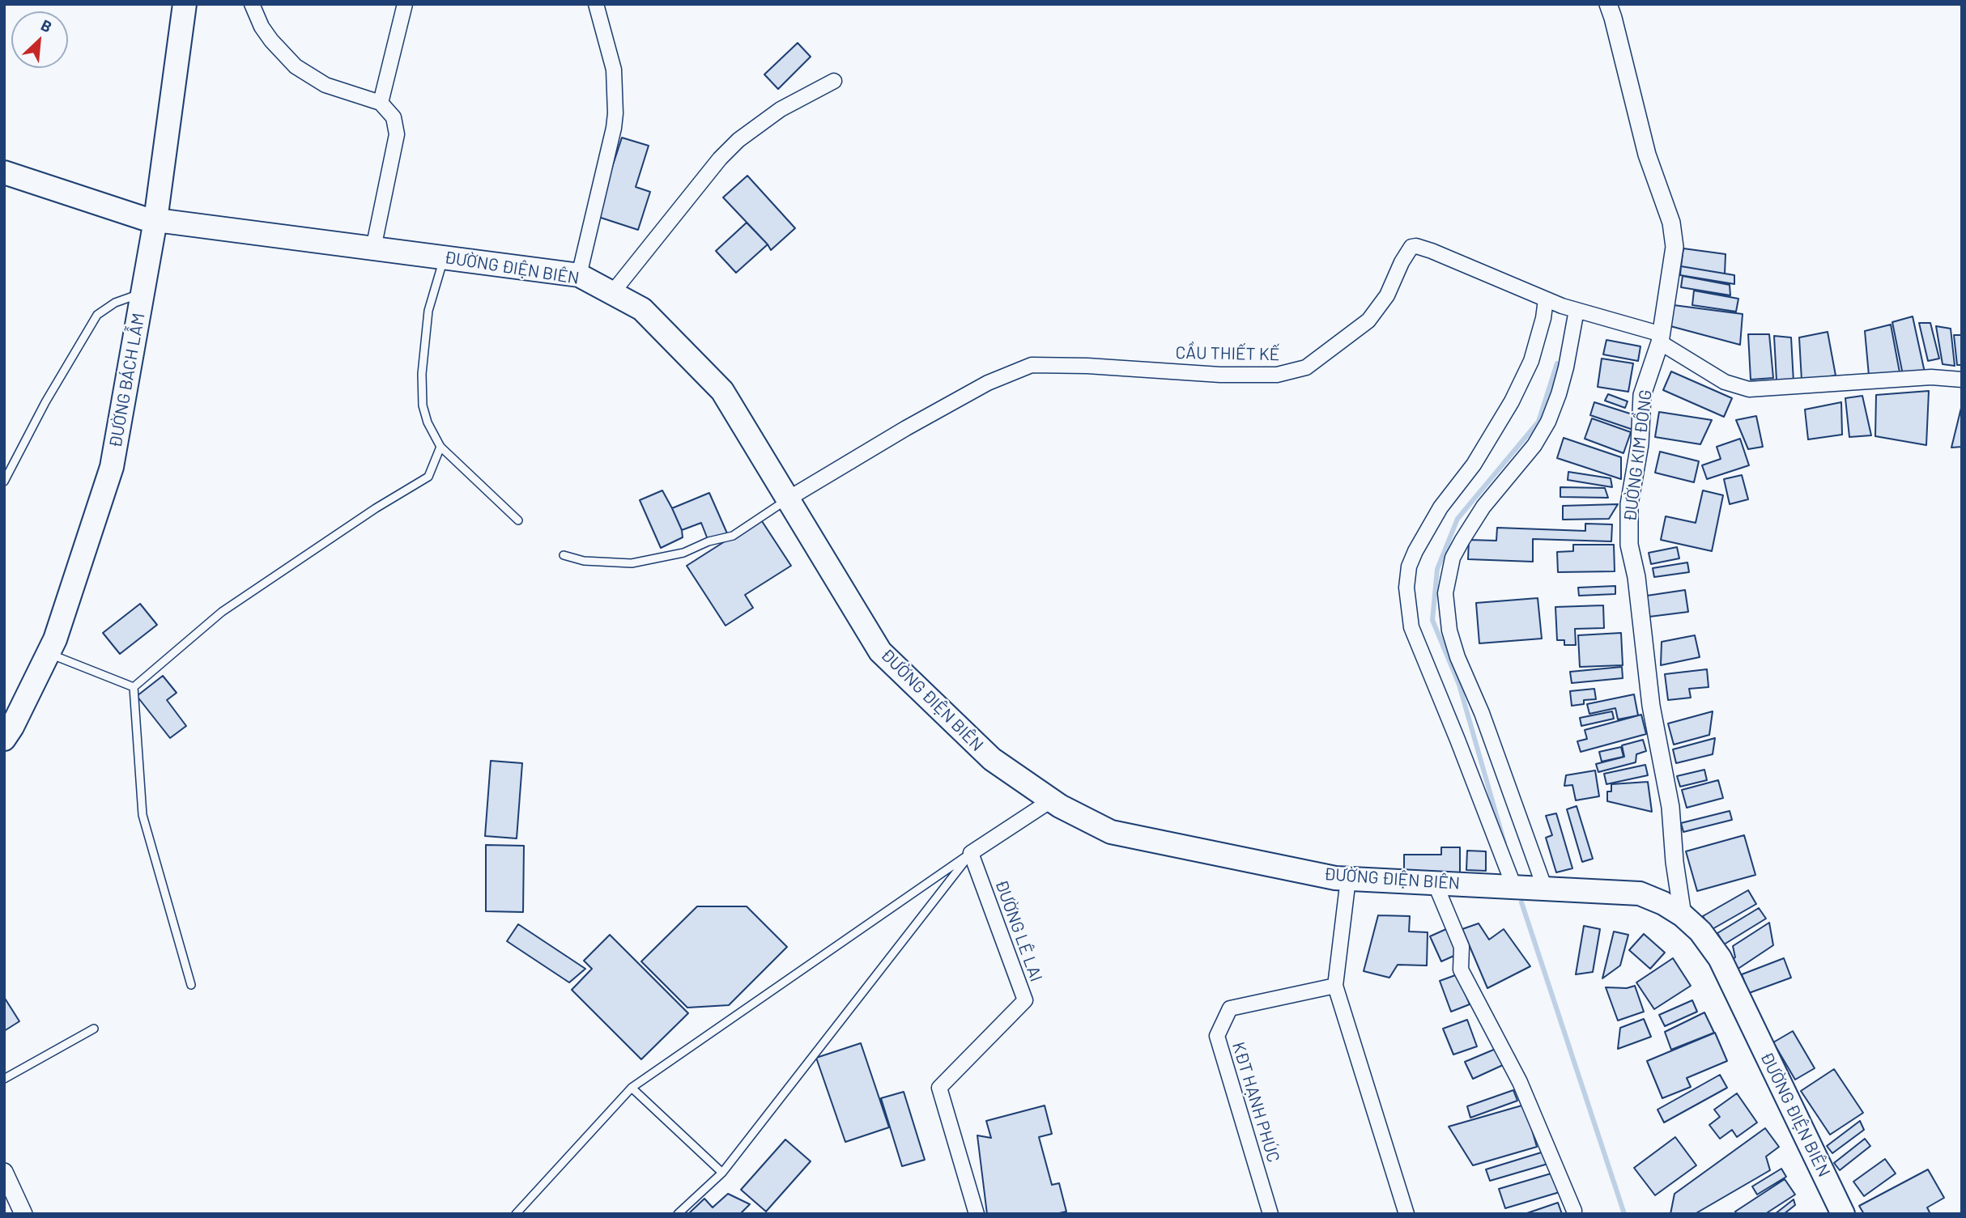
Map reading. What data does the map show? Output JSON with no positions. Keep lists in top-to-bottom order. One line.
{"streets":{"main road":["ĐƯỜNG ĐIỆN BIÊN","ĐƯỜNG BÁCH LẪM"],"street":["CẦU THIẾT KẾ","ĐƯỜNG KIM ĐỒNG","ĐƯỜNG LÊ LAI","KĐT HẠNH PHÚC"]},"crossings":[["ĐƯỜNG ĐIỆN BIÊN","CẦU THIẾT KẾ"],["ĐƯỜNG ĐIỆN BIÊN","ĐƯỜNG BÁCH LẪM"],["ĐƯỜNG ĐIỆN BIÊN","ĐƯỜNG KIM ĐỒNG"],["CẦU THIẾT KẾ","ĐƯỜNG KIM ĐỒNG"]],"north":"top right"}
